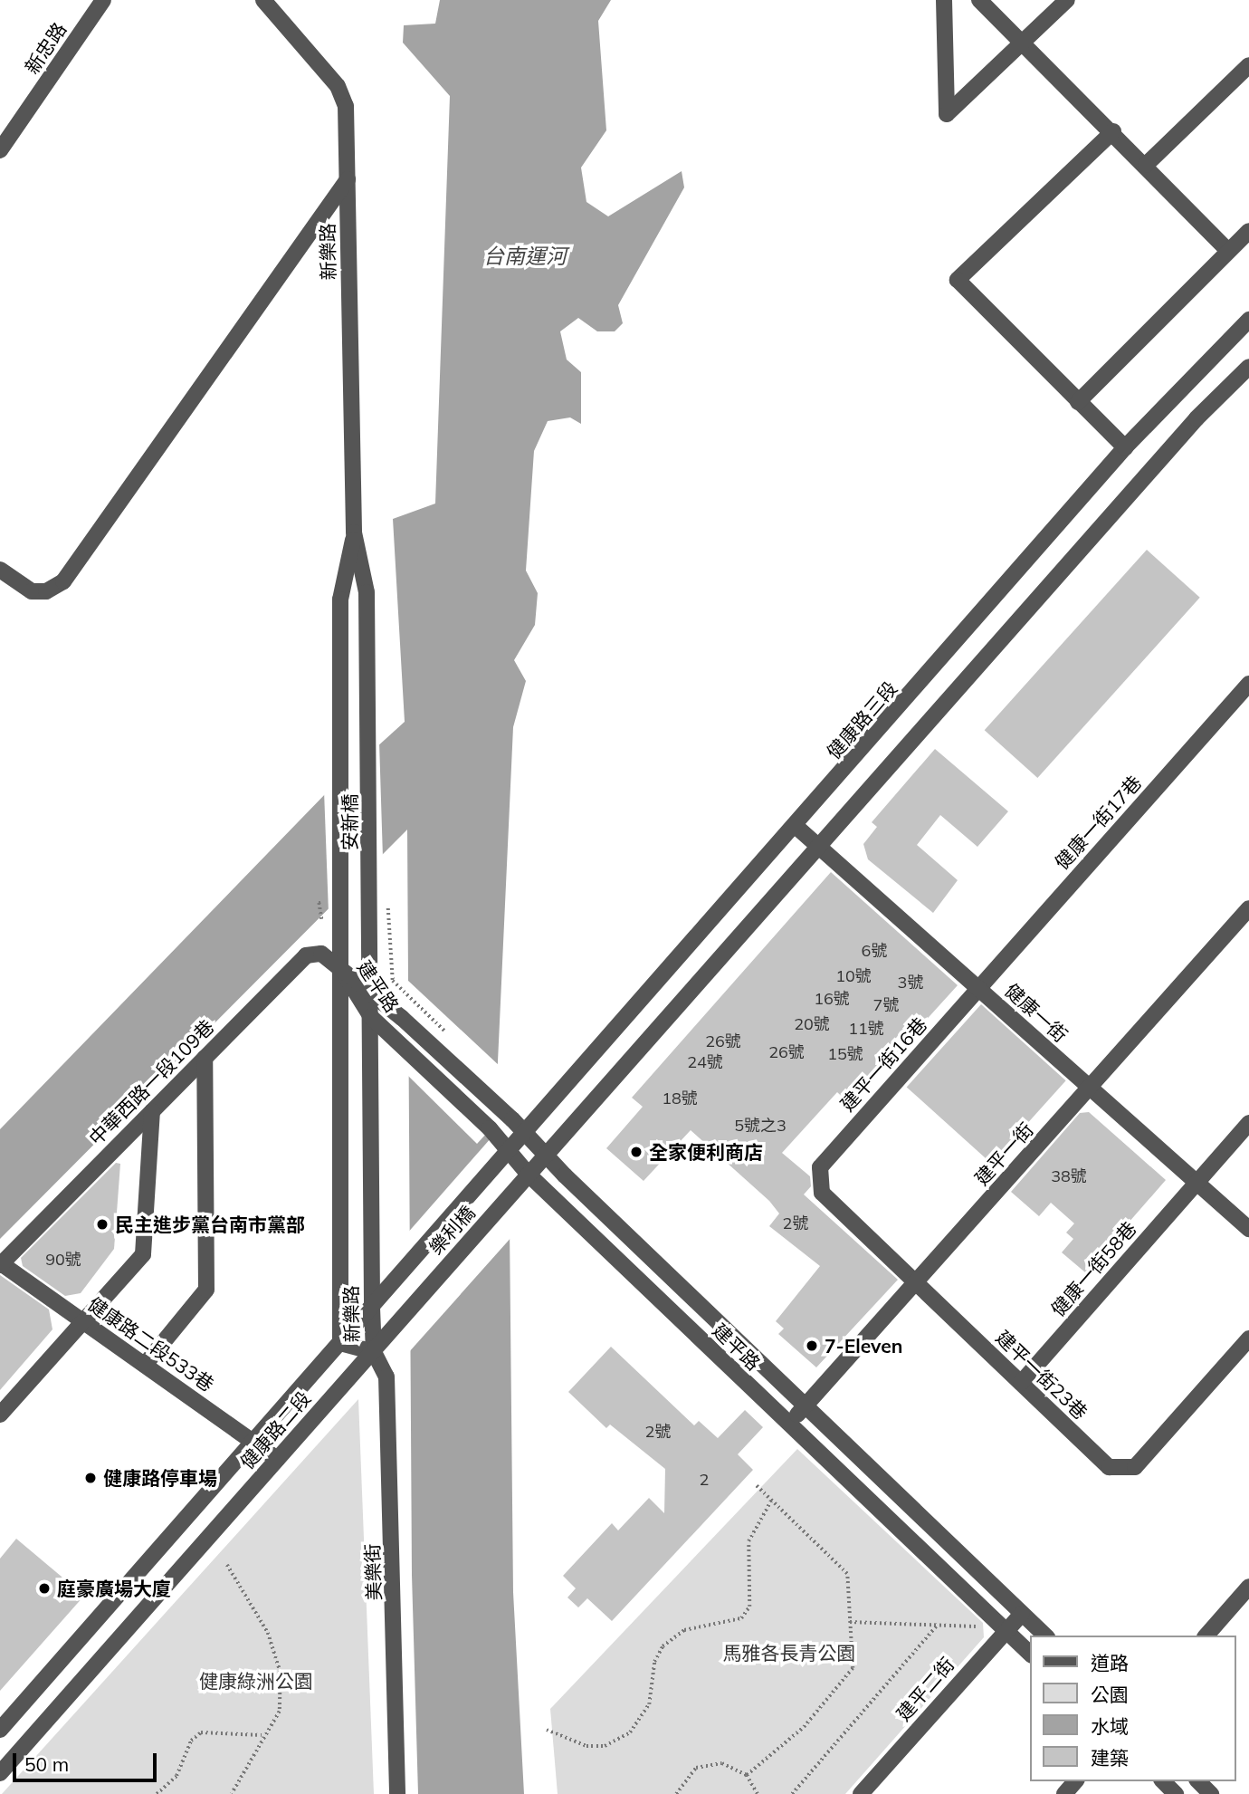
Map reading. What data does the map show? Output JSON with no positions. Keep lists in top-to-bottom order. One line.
{"streets":{"street":["新忠路","新樂路","健康路三段","安新橋","健康一街17巷","建平路","健康一街","建平一街16巷","中華西路一段109巷","建平一街","樂利橋","健康一街58巷","健康路二段533巷","建平一街23巷","健康路二段","美樂街","建平二街"]},"crossings":[["新樂路","安新橋"],["新樂路","建平路"],["新樂路","中華西路一段109巷"],["新樂路","健康路二段"],["新樂路","美樂街"],["健康路三段","建平路"],["健康路三段","健康一街"],["健康路三段","樂利橋"],["健康一街17巷","健康一街"],["健康一街17巷","建平一街16巷"],["建平路","中華西路一段109巷"],["建平路","建平一街"],["建平路","樂利橋"],["建平路","建平二街"],["健康一街","建平一街16巷"],["健康一街","建平一街"],["健康一街","健康一街58巷"],["建平一街16巷","建平一街23巷"],["中華西路一段109巷","健康路二段533巷"],["建平一街","建平一街23巷"],["樂利橋","健康路二段"],["健康一街58巷","建平一街23巷"],["健康路二段533巷","健康路二段"],["健康路二段","美樂街"]],"water":["台南運河"],"parks":["馬雅各長青公園","健康綠洲公園"],"places":["全家便利商店","民主進步黨台南市黨部","7-Eleven","健康路停車場","庭豪廣場大廈"],"house_numbers":["6號","10號","3號","16號","7號","20號","11號","26號","26號","15號","24號","18號","5號之3","38號","2號","90號","2號","2"],"legend":["道路","公園","水域","建築"],"scale_bar":"50 m"}
